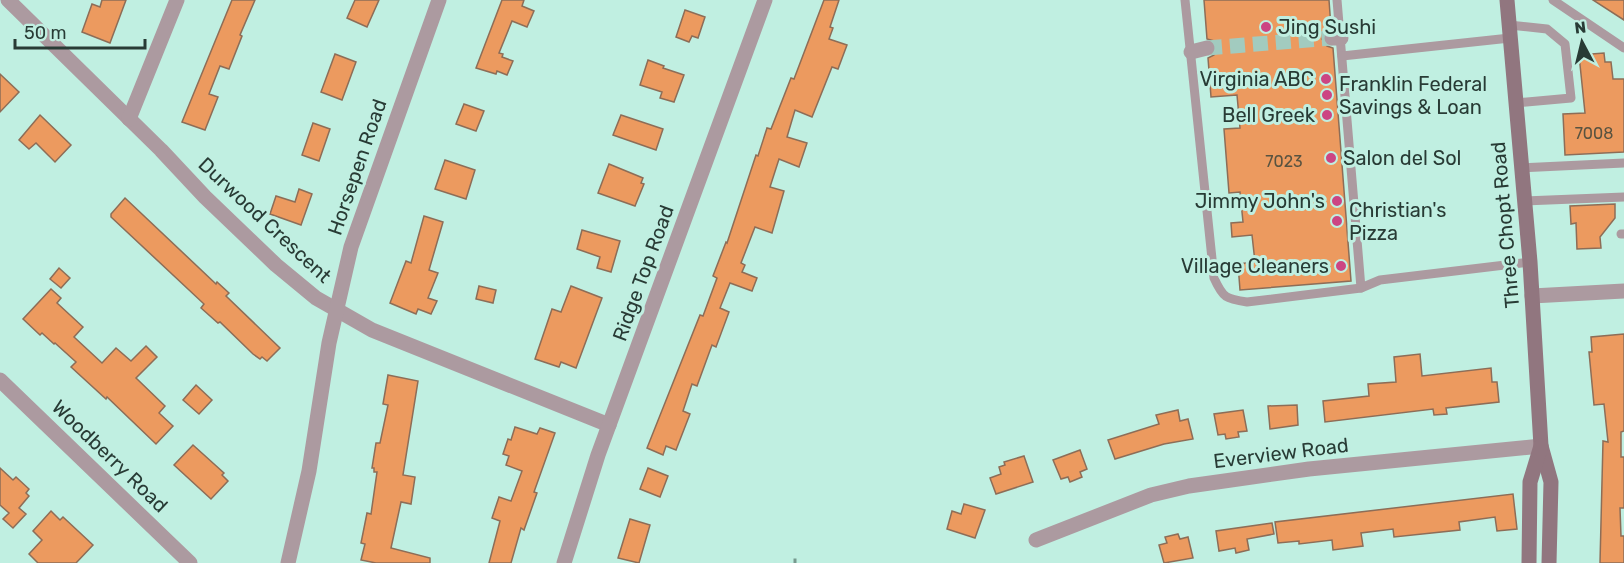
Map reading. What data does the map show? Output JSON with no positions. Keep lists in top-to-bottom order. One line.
{"streets":{"main road":["Three Chopt Road"],"street":["Horsepen Road","Durwood Crescent","Ridge Top Road","Everview Road","Woodberry Road"]},"crossings":[["Horsepen Road","Durwood Crescent"],["Durwood Crescent","Ridge Top Road"],["Three Chopt Road","Everview Road"]],"places":["Jing Sushi","Virginia ABC","Franklin Federal Savings & Loan","Bell Greek","Salon del Sol","Jimmy John's","Christian's Pizza","Village Cleaners"],"house_numbers":["7008","7023"],"scale_bar":"50 m","north":"top"}
